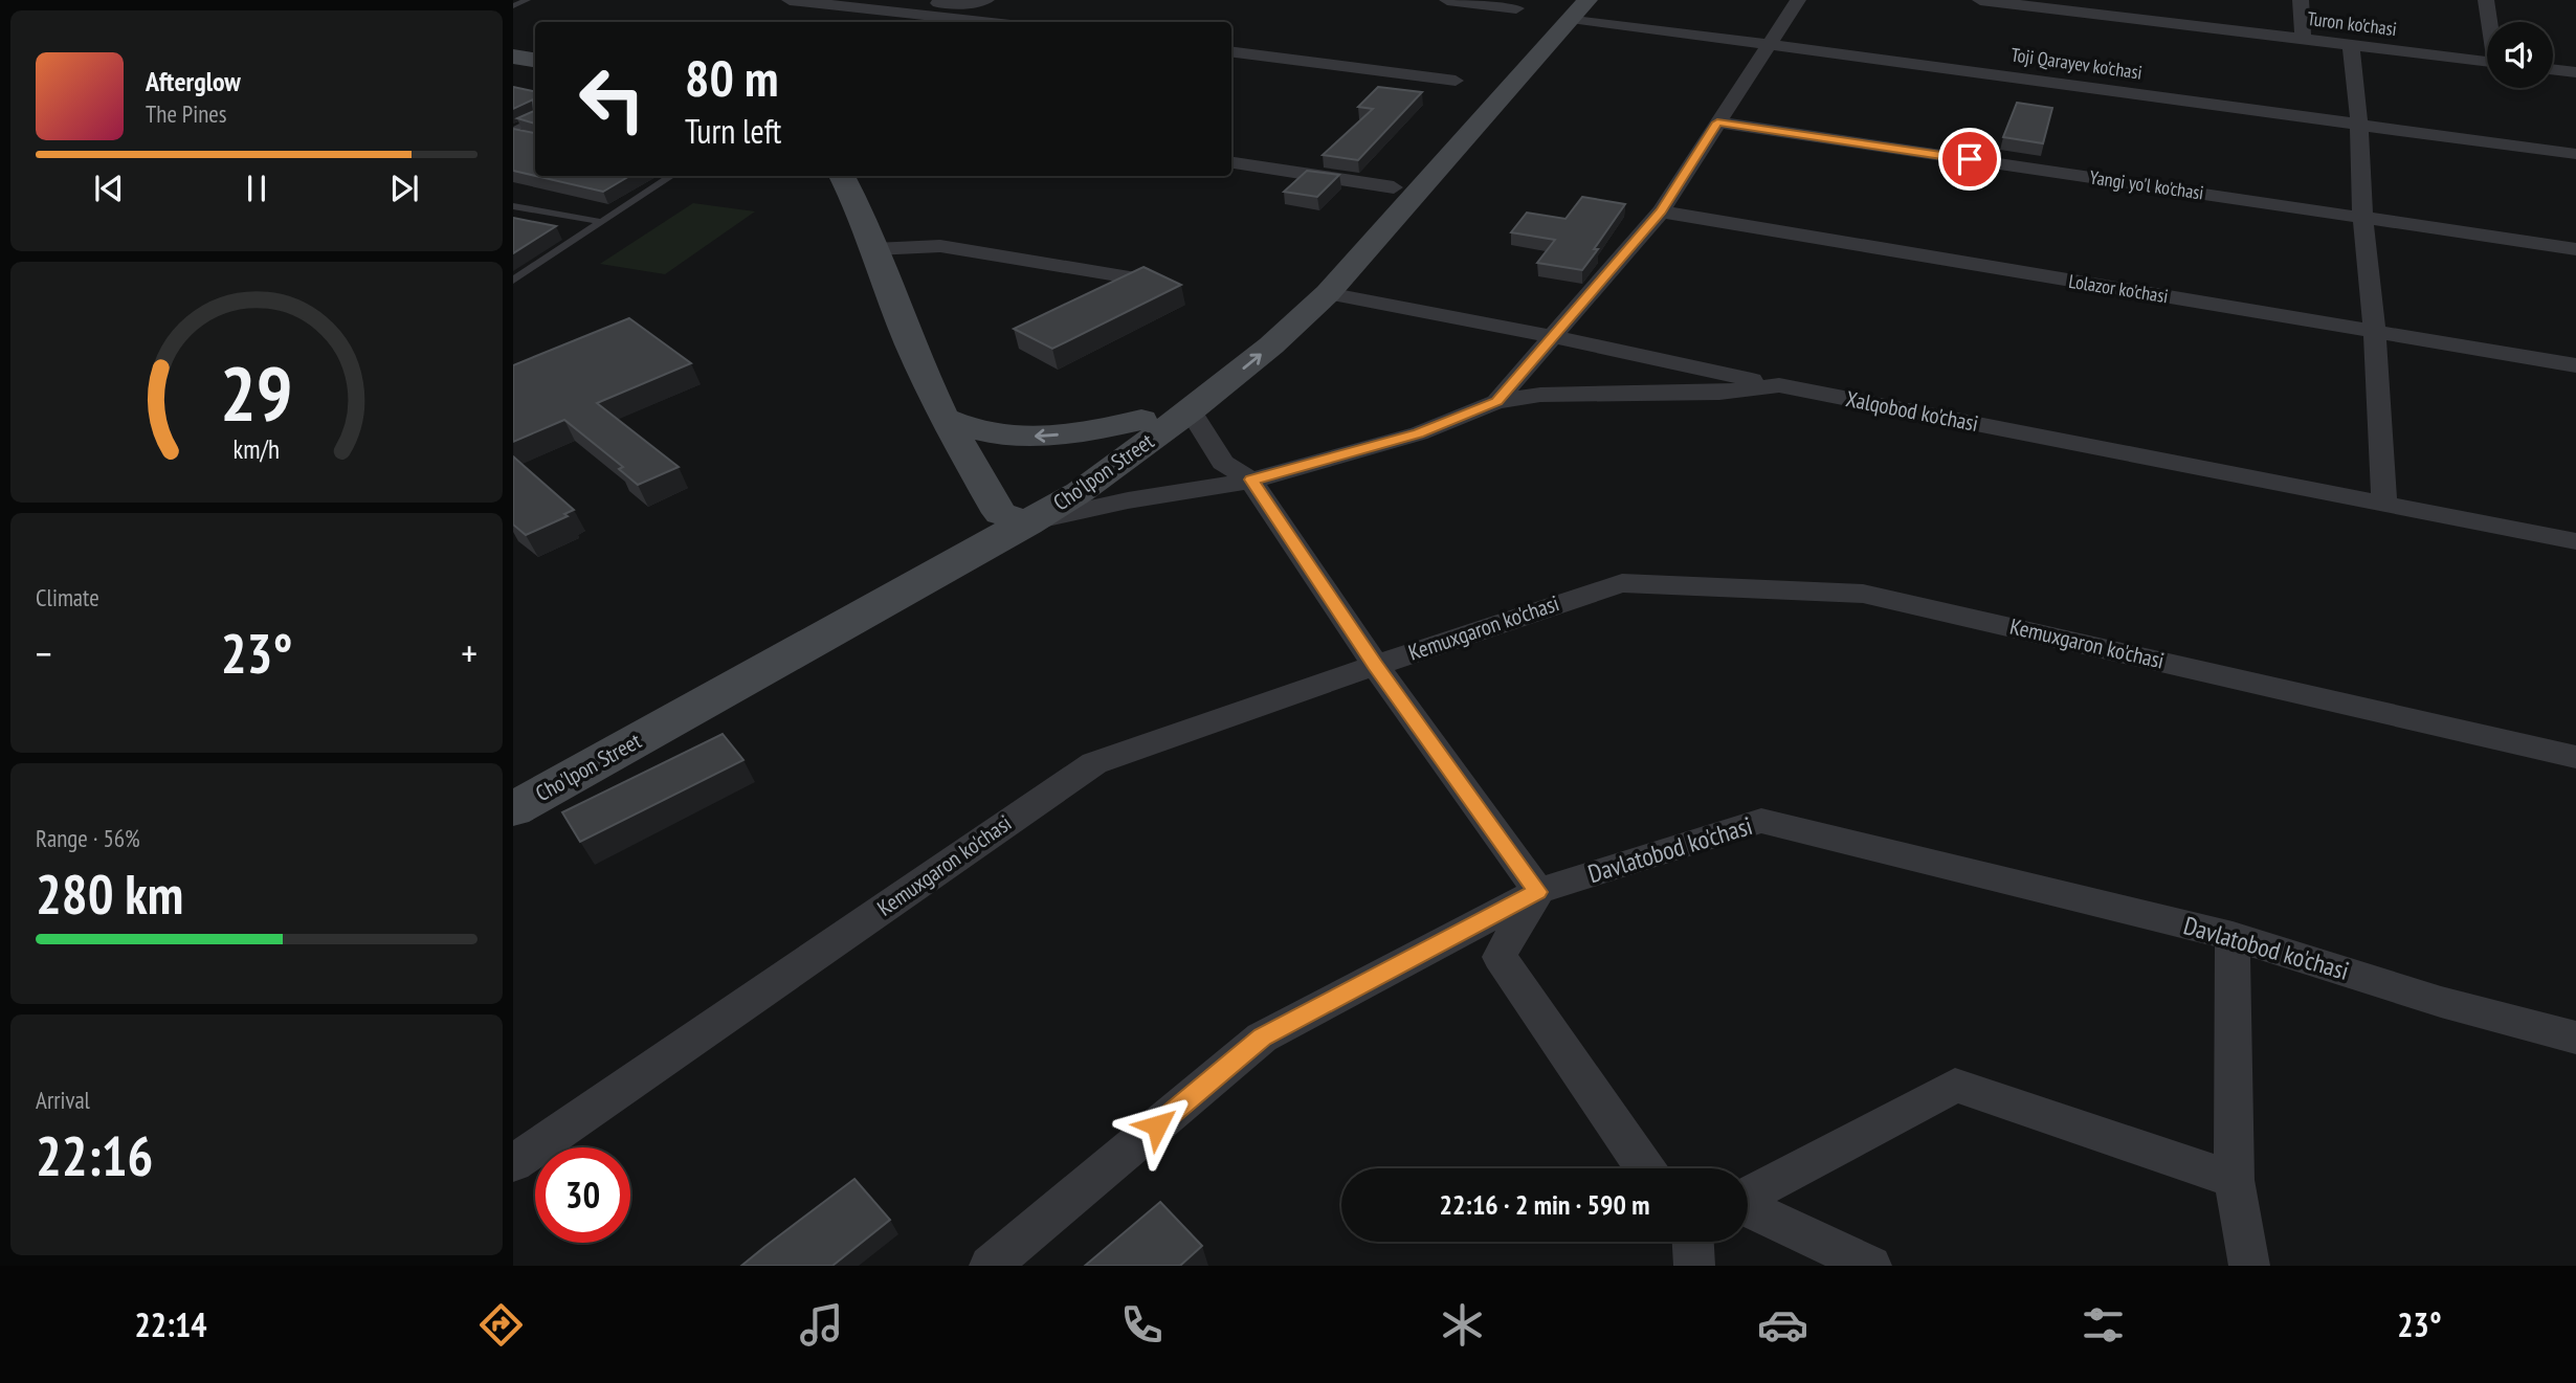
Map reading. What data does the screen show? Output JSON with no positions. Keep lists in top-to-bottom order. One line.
{"streets":{"main road":["Cho'lpon Street"],"street":["Turon ko'chasi","Toji Qarayev ko'chasi","Yangi yo'l ko'chasi","Lolazor ko'chasi","Xalqobod ko'chasi","Kemuxgaron ko'chasi","Davlatobod ko'chasi"]},"crossings":[["Toji Qarayev ko'chasi","Cho'lpon Street"],["Xalqobod ko'chasi","Cho'lpon Street"]],"page":{"turn":["80 m","Turn left"],"song":["Afterglow","The Pines"],"tile":["Climate",["Range · 56%","280 km"],["Arrival","22:16"]],"heat":["−","23°","+"],"limit":"30","trip":"22:16 · 2 min · 590 m","tabs":["22:14","23°"],"gauge":["29","km/h"]}}
